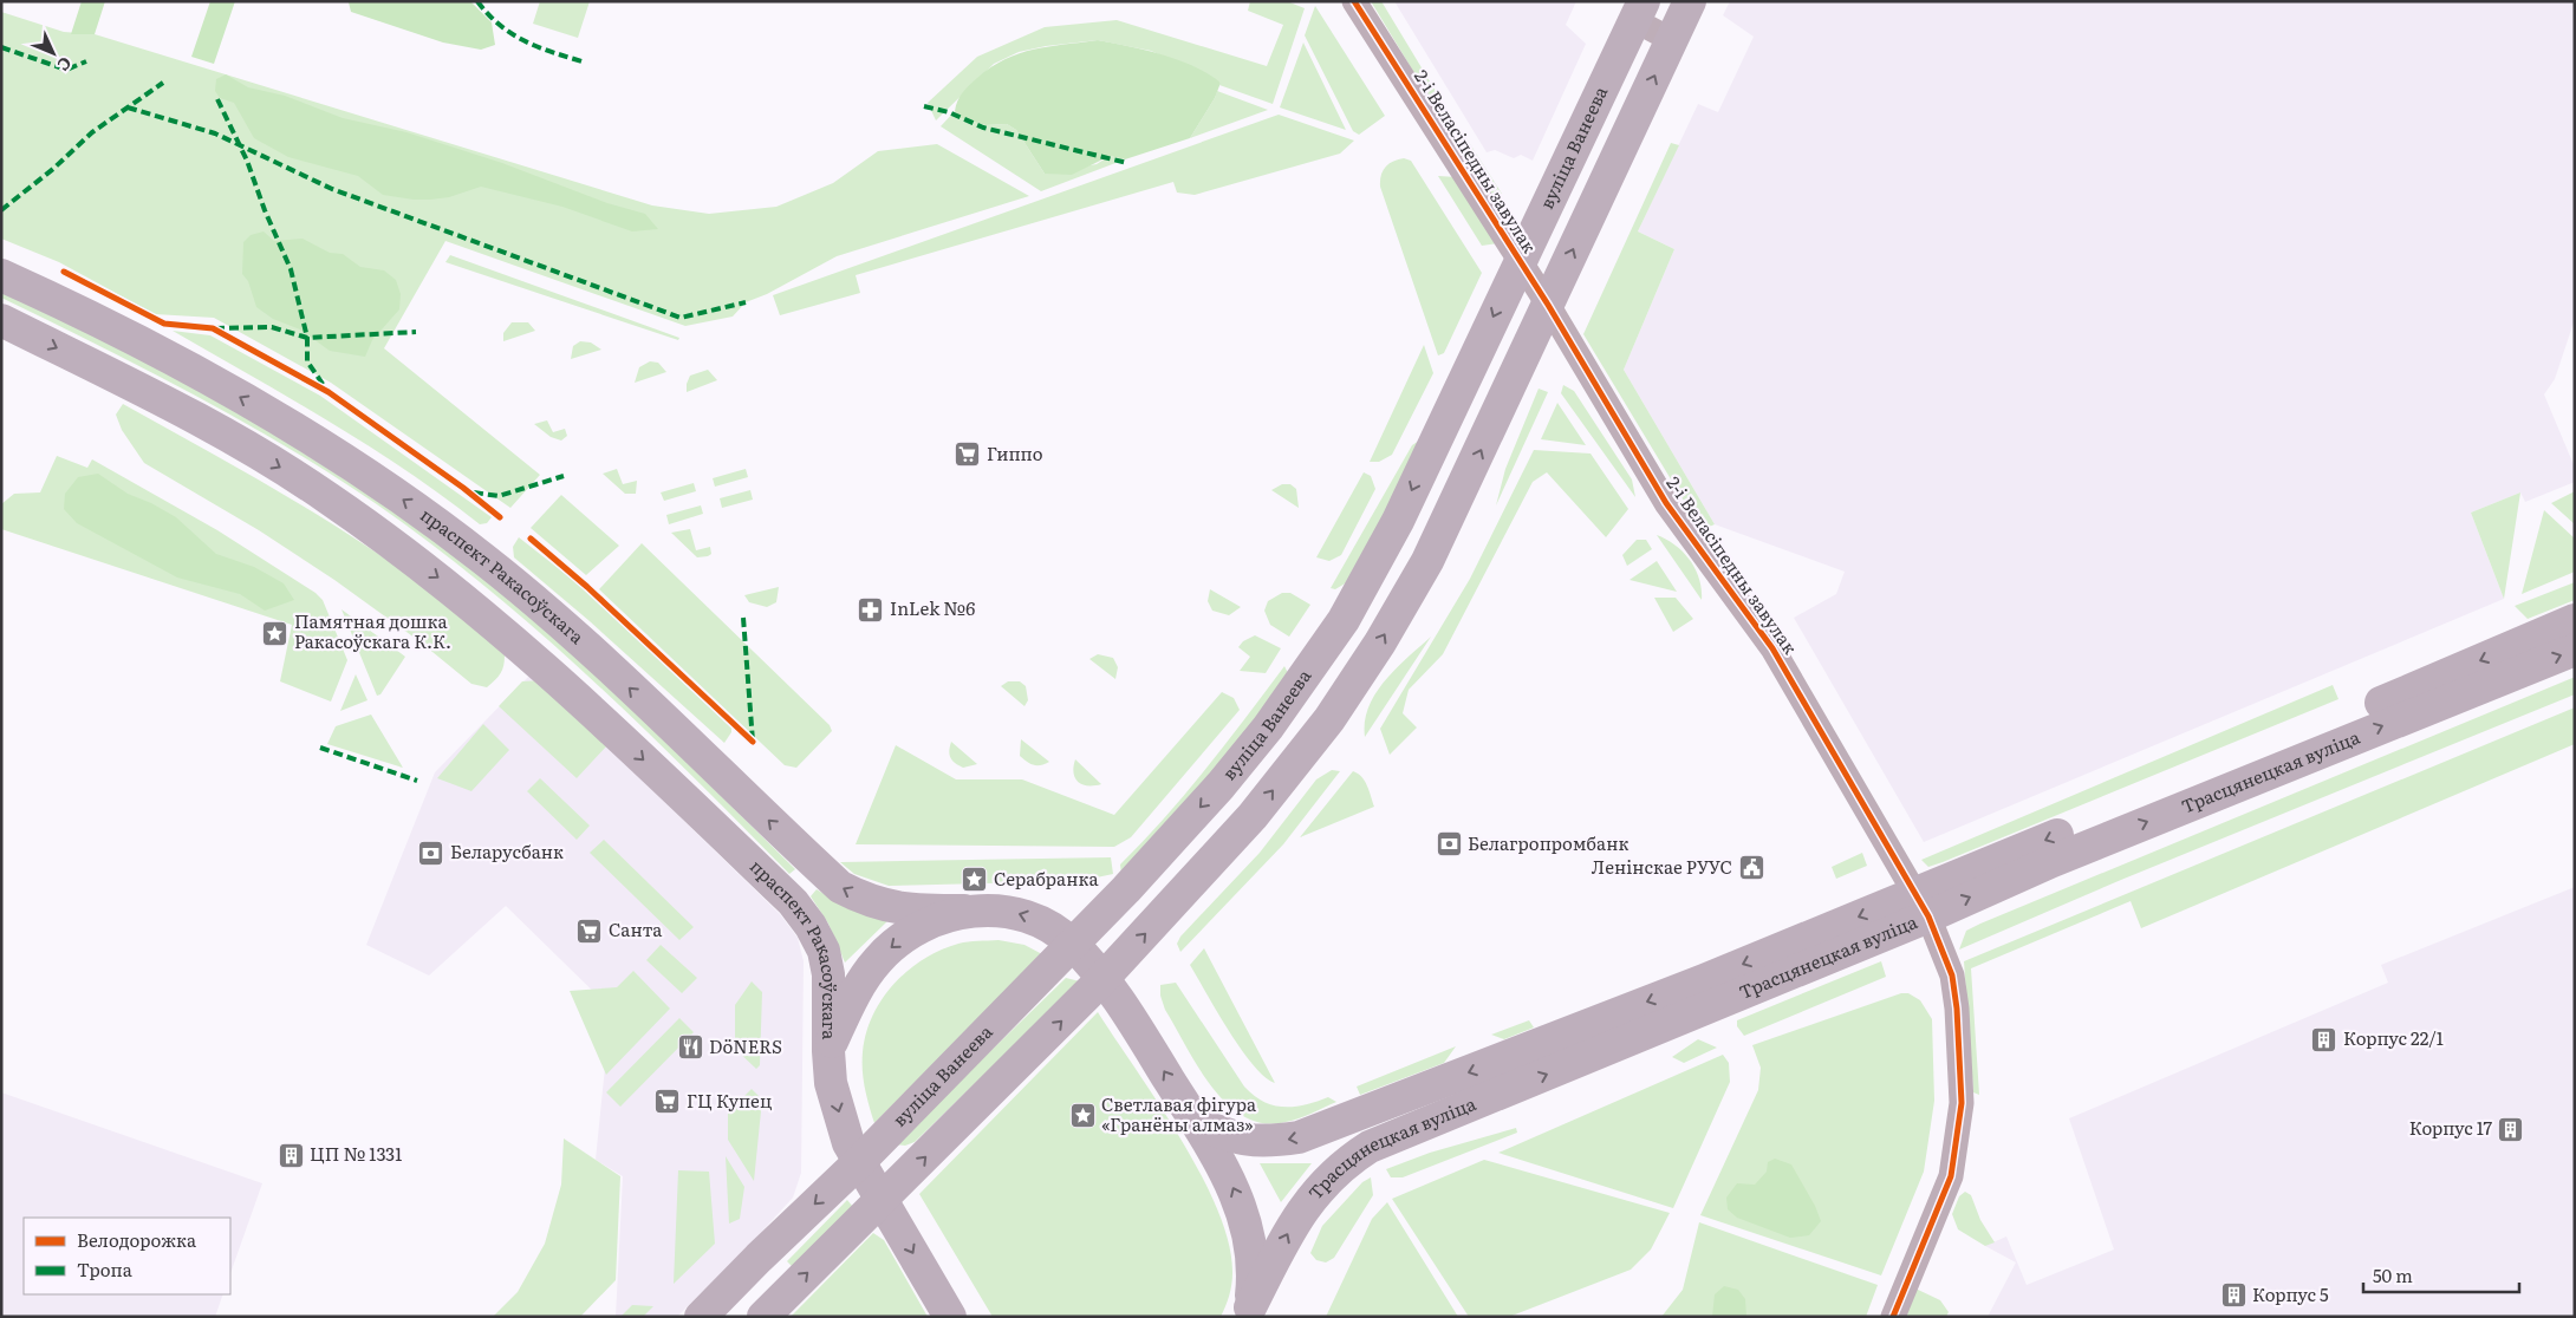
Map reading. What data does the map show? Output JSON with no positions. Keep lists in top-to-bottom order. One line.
{"streets":{"main road":["вуліца Ванеева","праспект Ракасоўскага","Трасцянецкая вуліца"],"street":["2-і Веласіпедны завулак"]},"crossings":[["вуліца Ванеева","2-і Веласіпедны завулак"],["вуліца Ванеева","праспект Ракасоўскага"],["2-і Веласіпедны завулак","Трасцянецкая вуліца"]],"places":{"supermarket":["Гиппо","Санта","ГЦ Купец"],"pharmacy":["InLek №6"],"place":["Памятная дошка Ракасоўскага К.К.","Серабранка","Светлавая фігура «Гранёны алмаз»"],"bank":["Белагропромбанк","Беларусбанк"],"public building":["Ленінскае РУУС"],"building":["Корпус 22/1","Корпус 17","ЦП № 1331","Корпус 5"],"restaurant":["DöNERS"]},"legend":["Велодорожка","Тропа"],"scale_bar":"50 m","north":"bottom right"}
